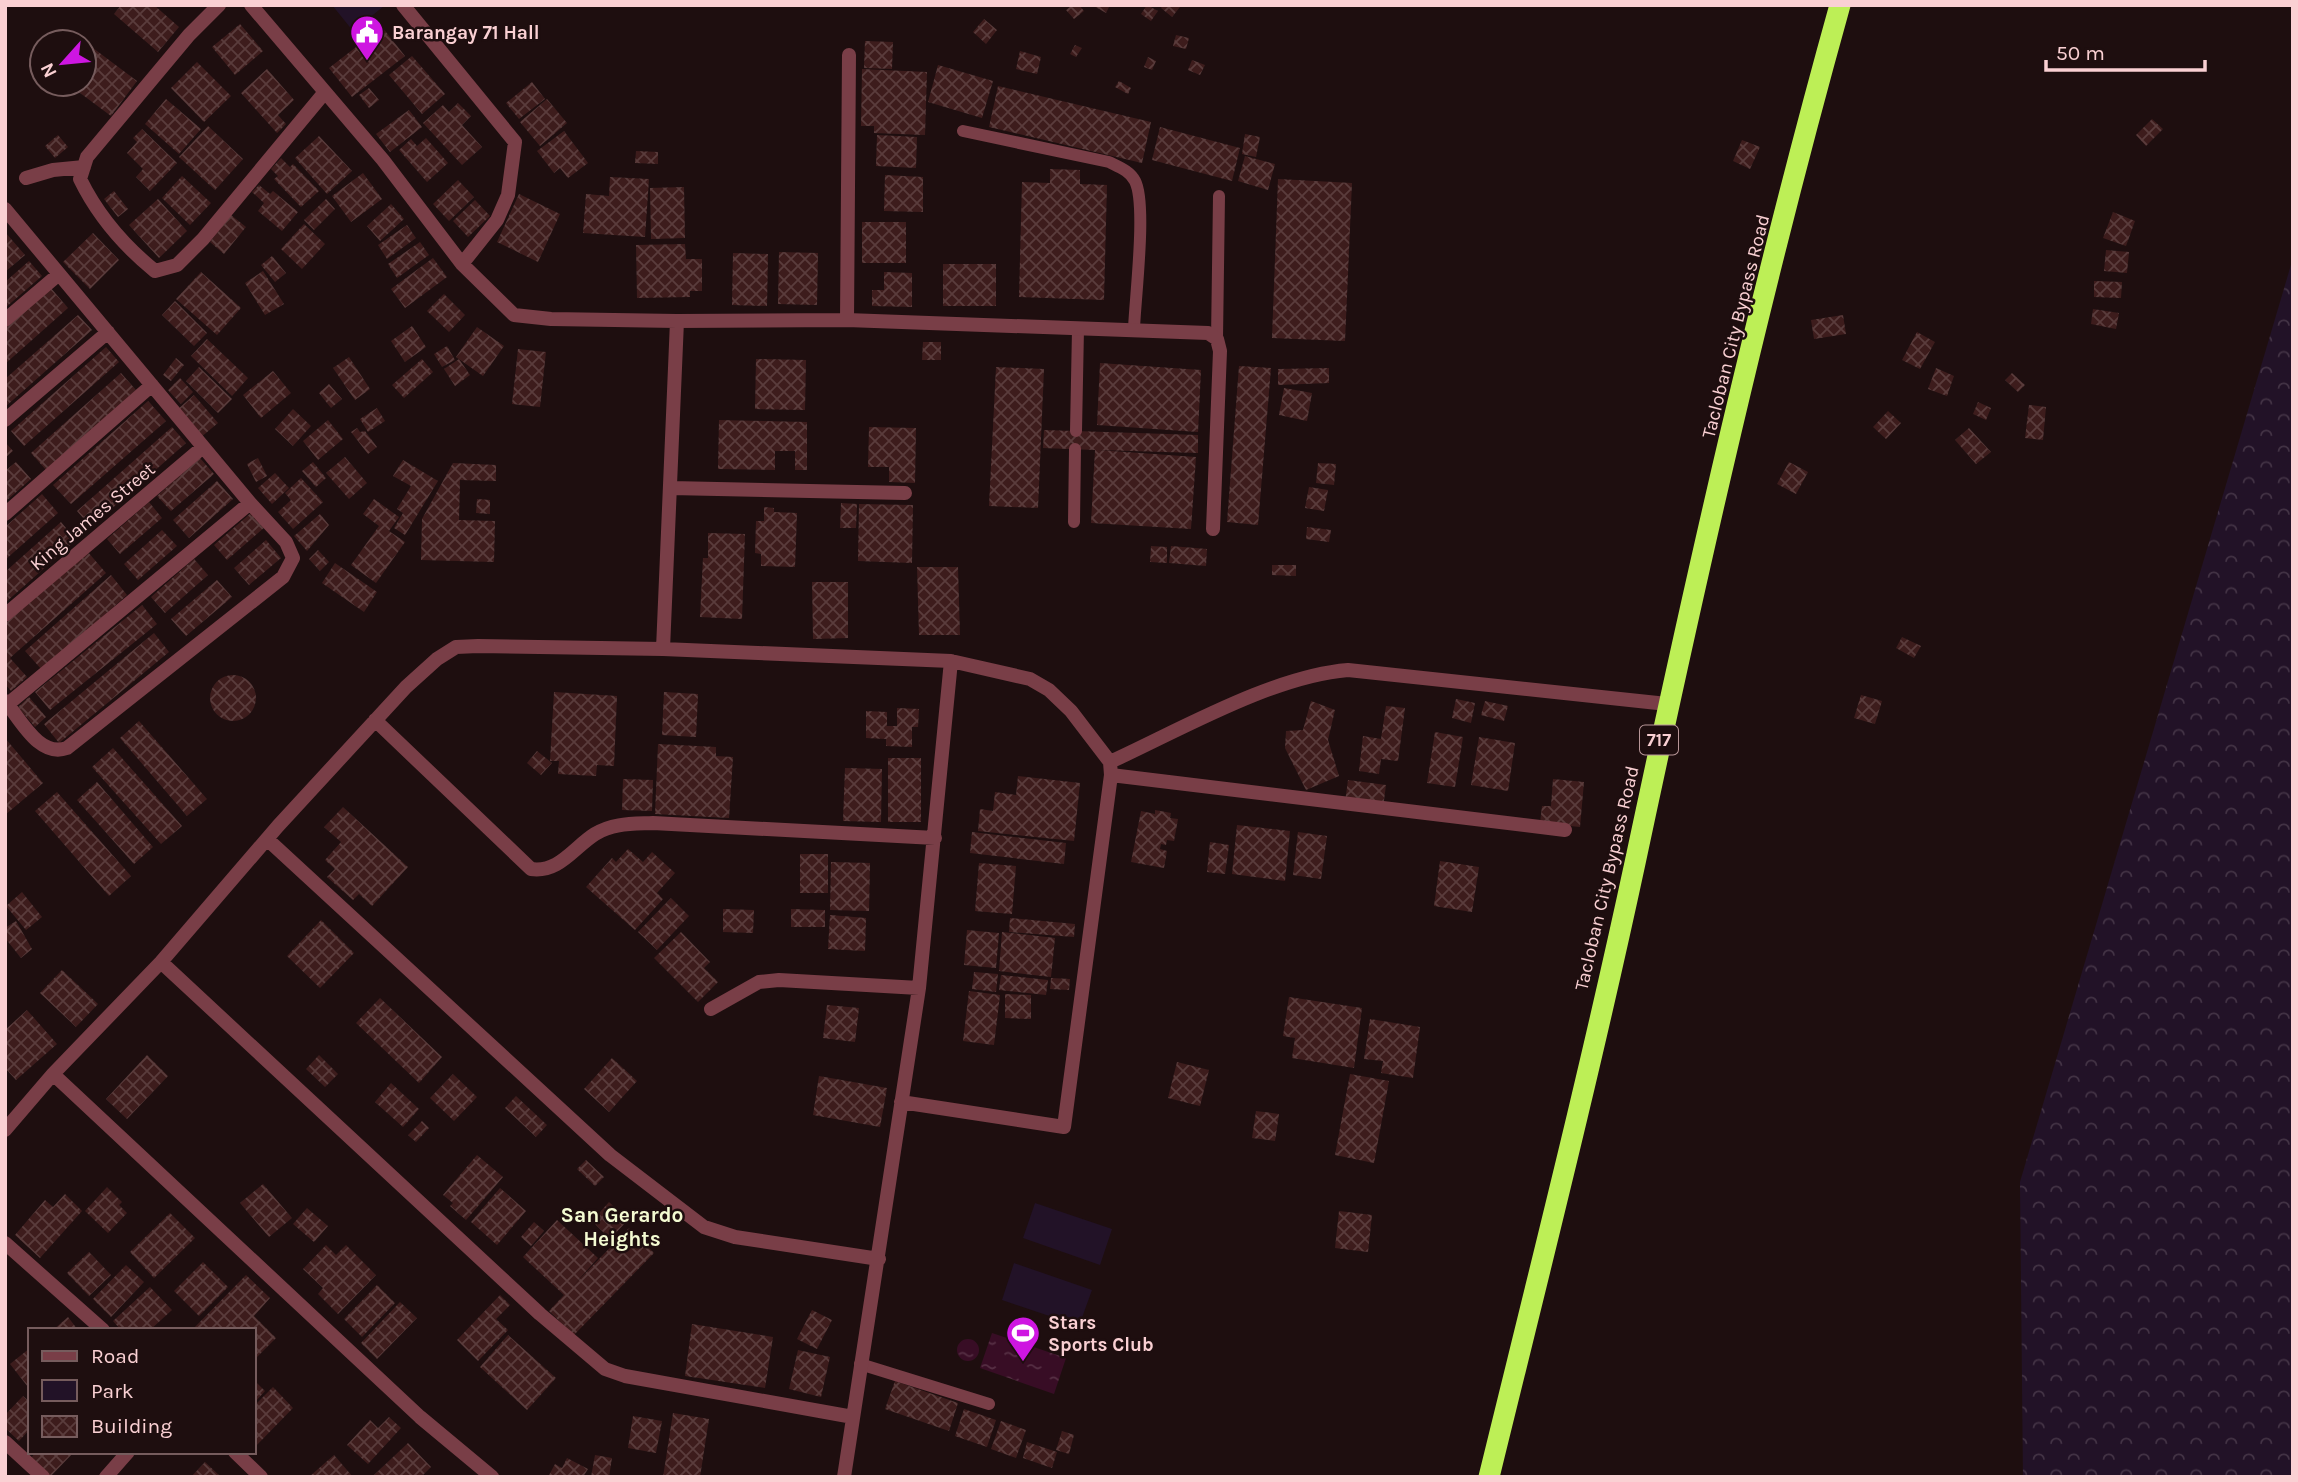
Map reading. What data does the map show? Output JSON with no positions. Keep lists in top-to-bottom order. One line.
{"streets":{"highway":["Tacloban City Bypass Road","717"],"street":["King James Street"]},"districts":["San Gerardo Heights"],"places":{"public building":["Barangay 71 Hall"],"sports":["Stars Sports Club"]},"legend":["Road","Park","Building"],"scale_bar":"50 m","north":"bottom left"}
